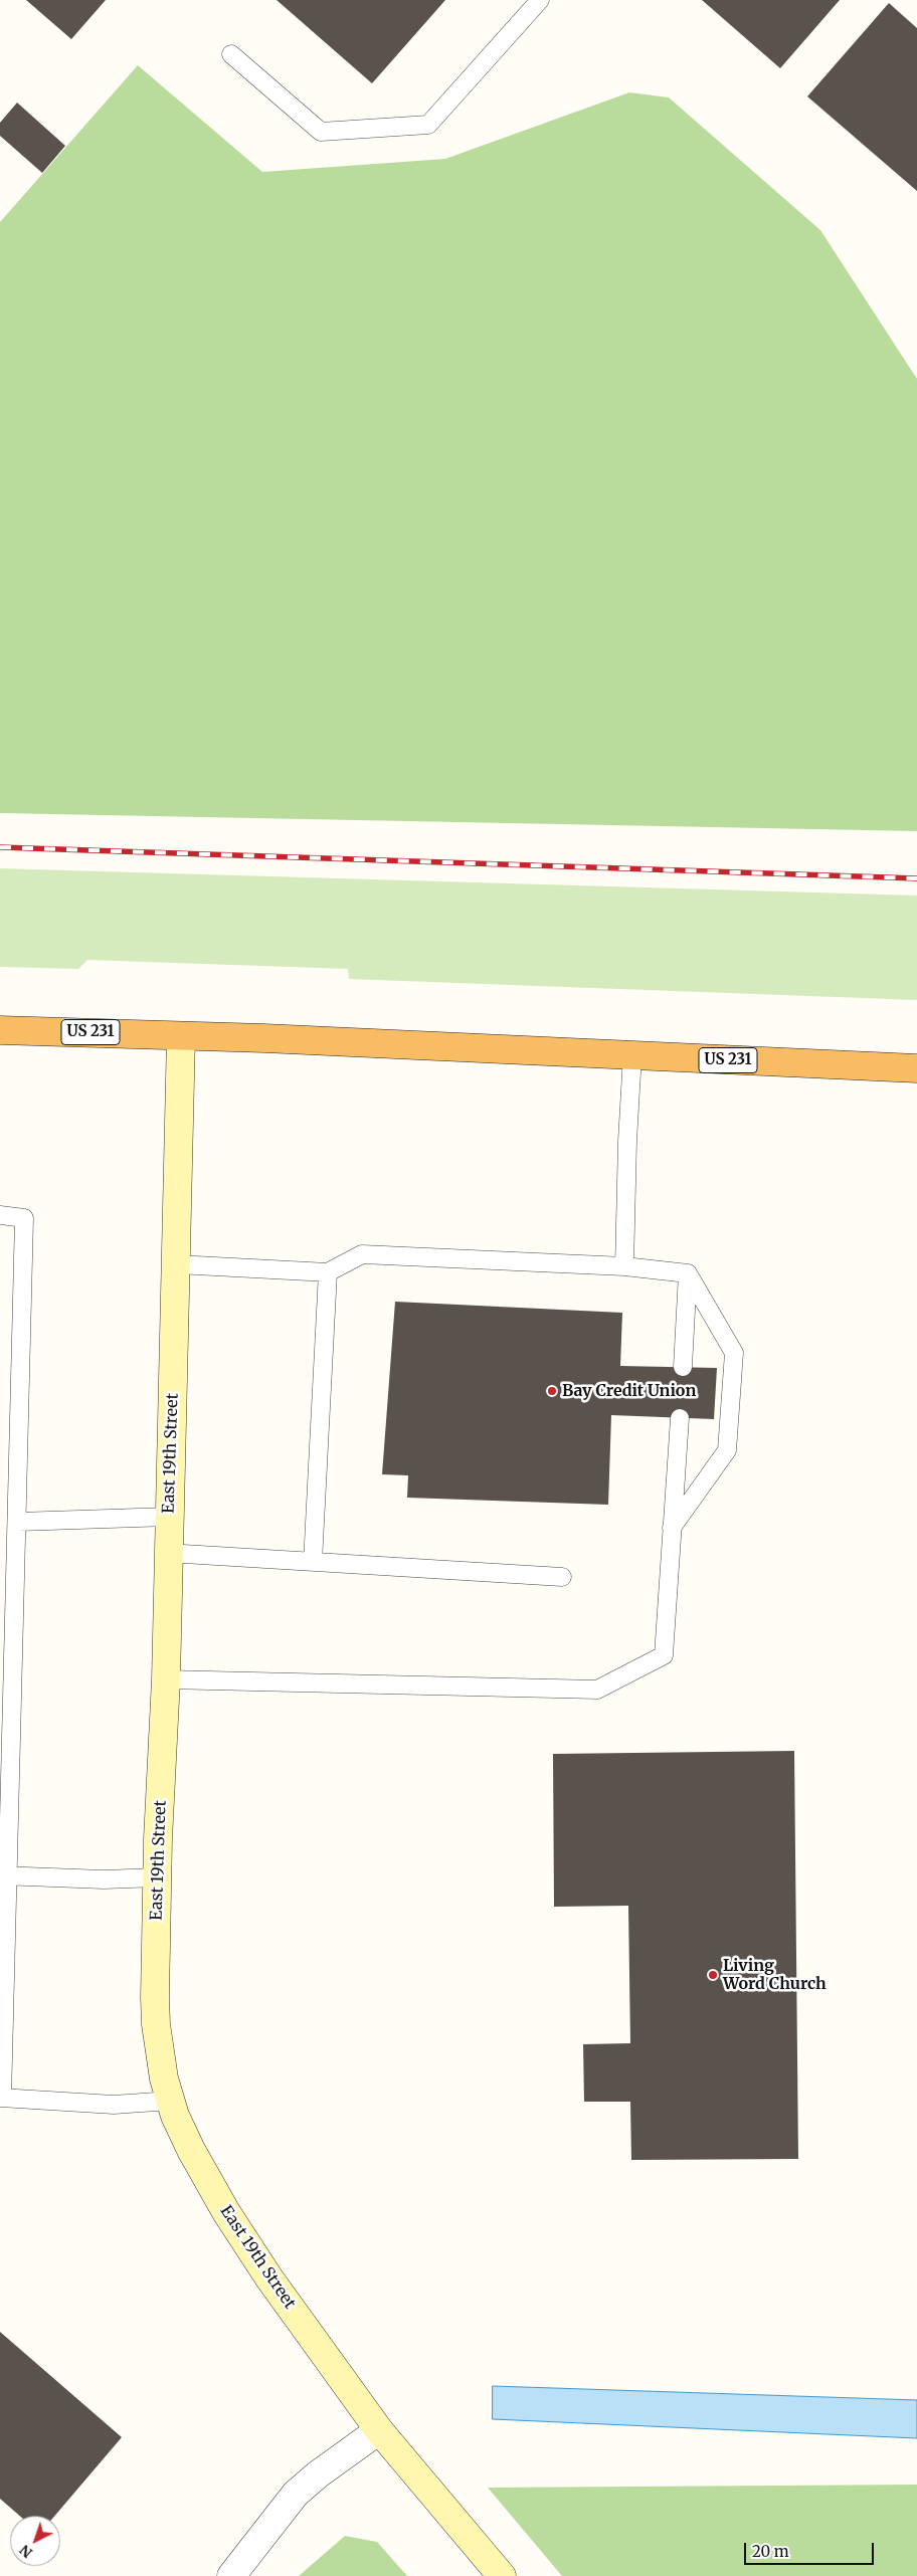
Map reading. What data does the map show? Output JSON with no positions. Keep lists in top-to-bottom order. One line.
{"streets":{"highway":["US 231"],"main road":["East 19th Street"]},"crossings":[["US 231","East 19th Street"]],"places":["Bay Credit Union","Living Word Church"],"scale_bar":"20 m","north":"bottom left"}
